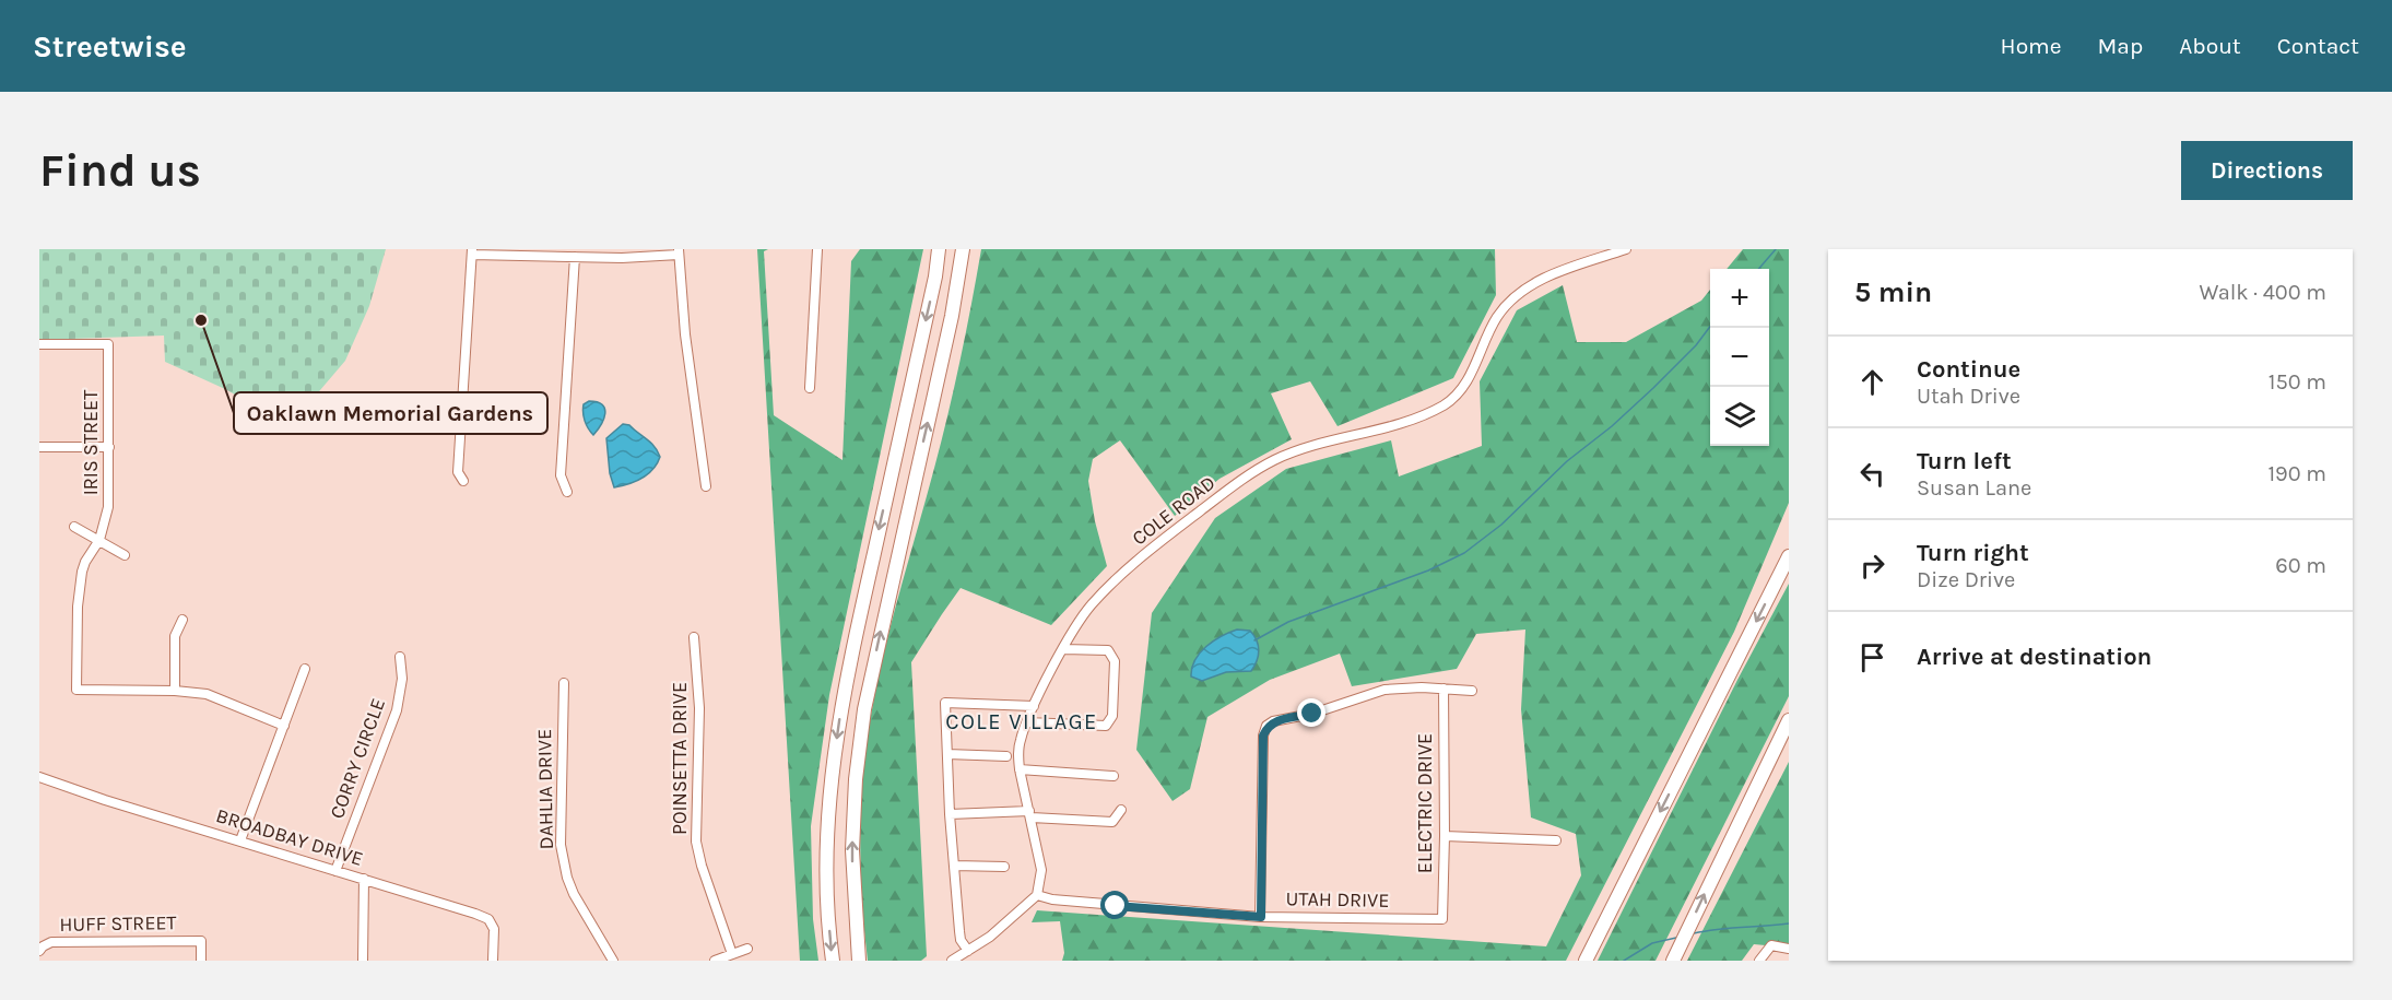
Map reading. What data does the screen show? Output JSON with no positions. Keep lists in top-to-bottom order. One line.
{"streets":{"street":["IRIS STREET","COLE ROAD","CORRY CIRCLE","POINSETTA DRIVE","DAHLIA DRIVE","ELECTRIC DRIVE","BROADBAY DRIVE","UTAH DRIVE","HUFF STREET"]},"crossings":[["COLE ROAD","UTAH DRIVE"],["CORRY CIRCLE","BROADBAY DRIVE"],["ELECTRIC DRIVE","UTAH DRIVE"]],"districts":["COLE VILLAGE"],"places":["Oaklawn Memorial Gardens"],"page":{"header":"Streetwise","nav":["Home","Map","About","Contact"],"buttons":"Directions","title":"Find us","heading":["5 min","Walk · 400 m"],"map_buttons":["+","−"],"list":[["Continue","Utah Drive","150 m"],["Turn left","Susan Lane","190 m"],["Turn right","Dize Drive","60 m"],"Arrive at destination"]}}
